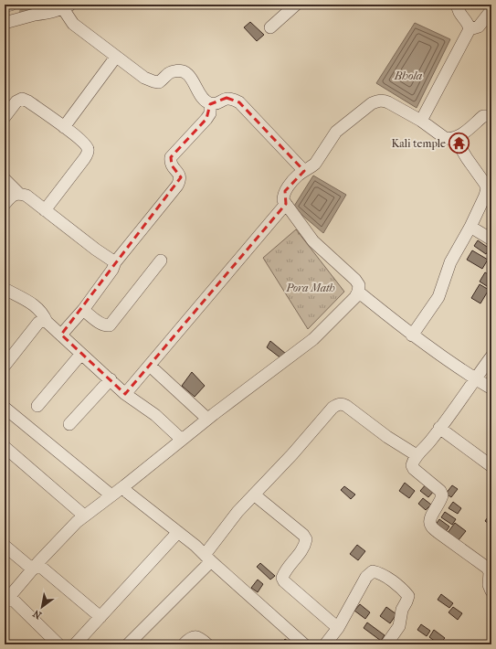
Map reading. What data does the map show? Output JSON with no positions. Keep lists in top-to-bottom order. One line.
{"water":["Bhola"],"parks":["Pora Math"],"places":{"temple":["Kali temple"]},"north":"bottom left"}
